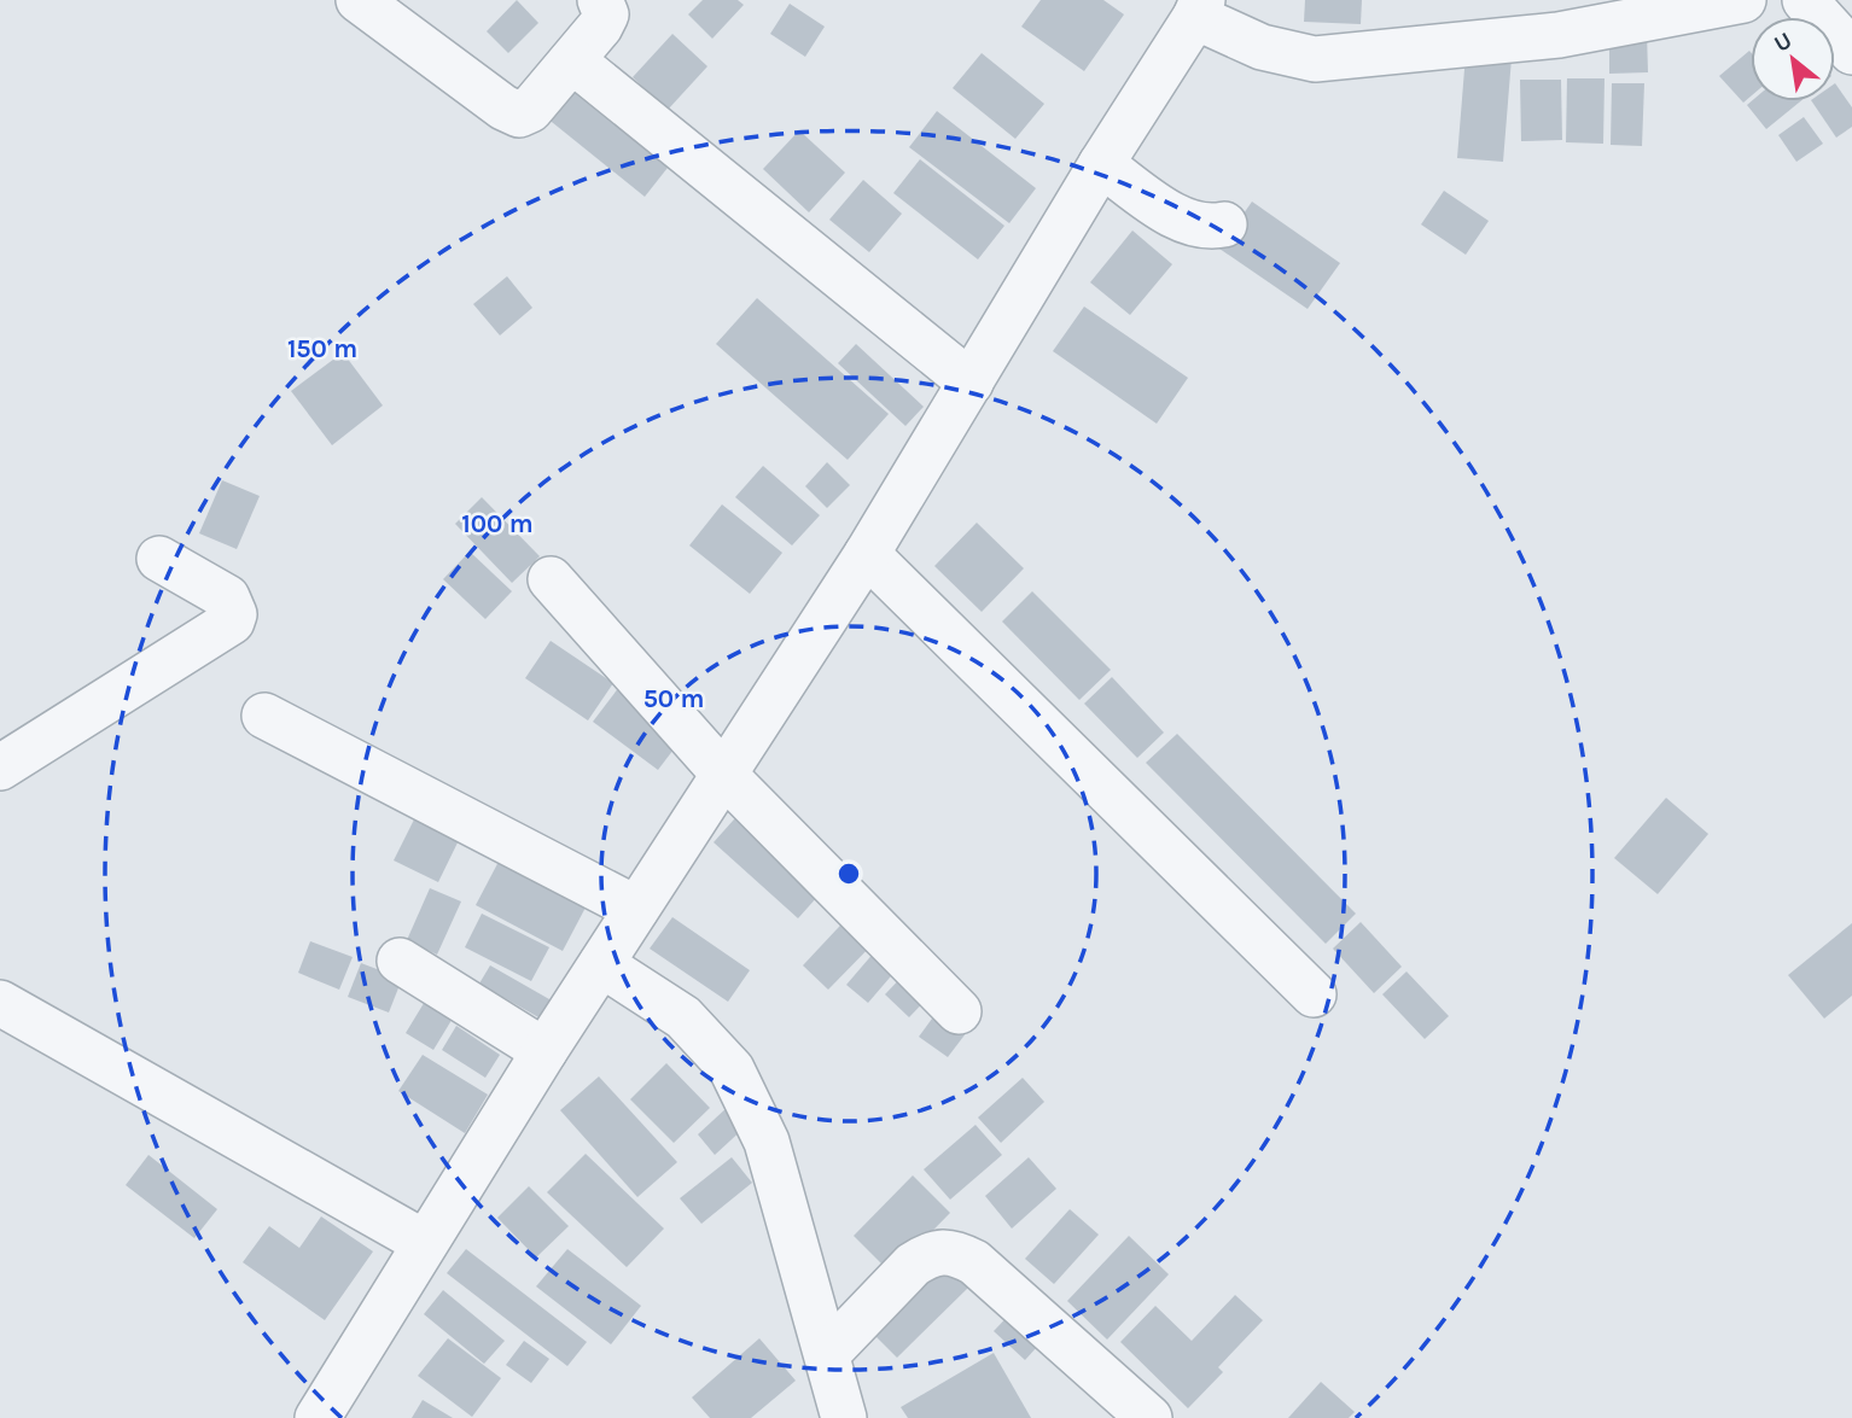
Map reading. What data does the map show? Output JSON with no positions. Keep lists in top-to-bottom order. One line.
{"north":"top left","rings":["150 m","100 m","50 m"]}
